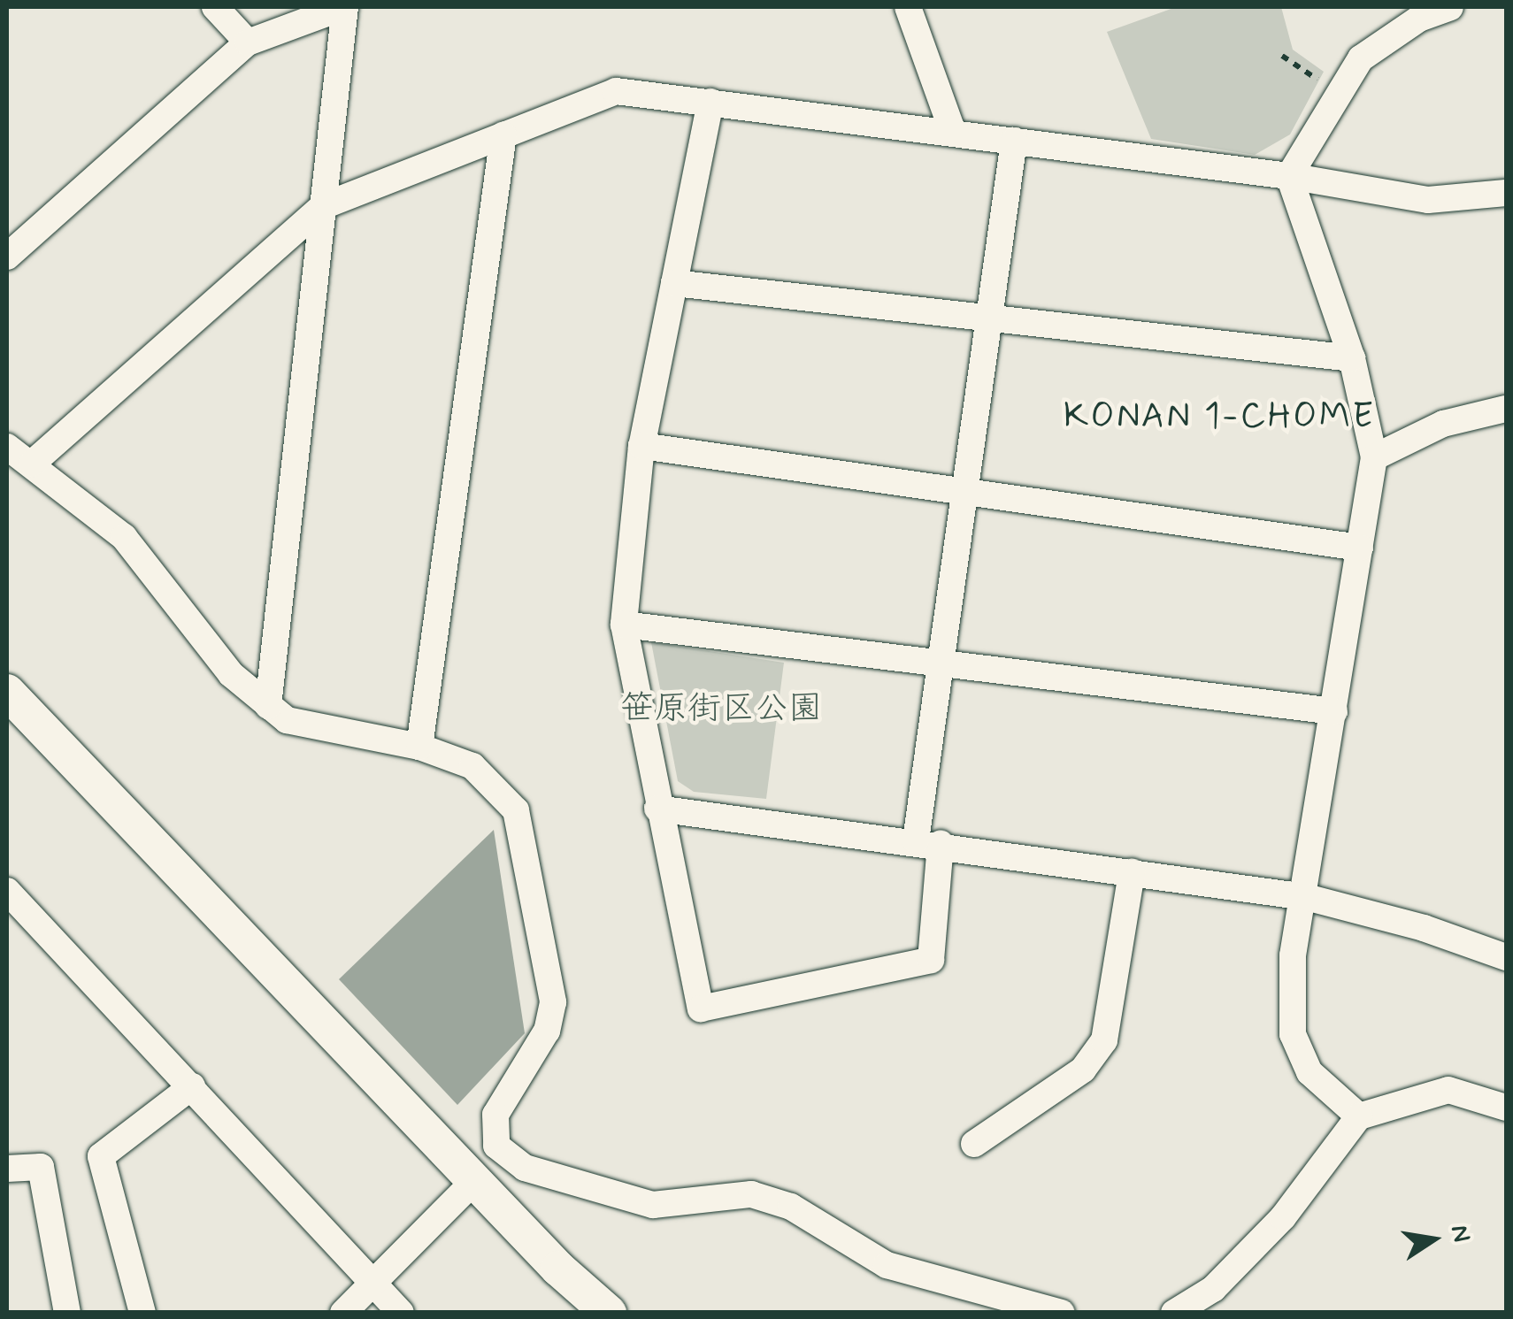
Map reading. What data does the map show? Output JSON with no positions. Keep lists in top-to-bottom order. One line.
{"districts":["KONAN 1-CHOME"],"parks":["笹原街区公園"],"north":"right"}
